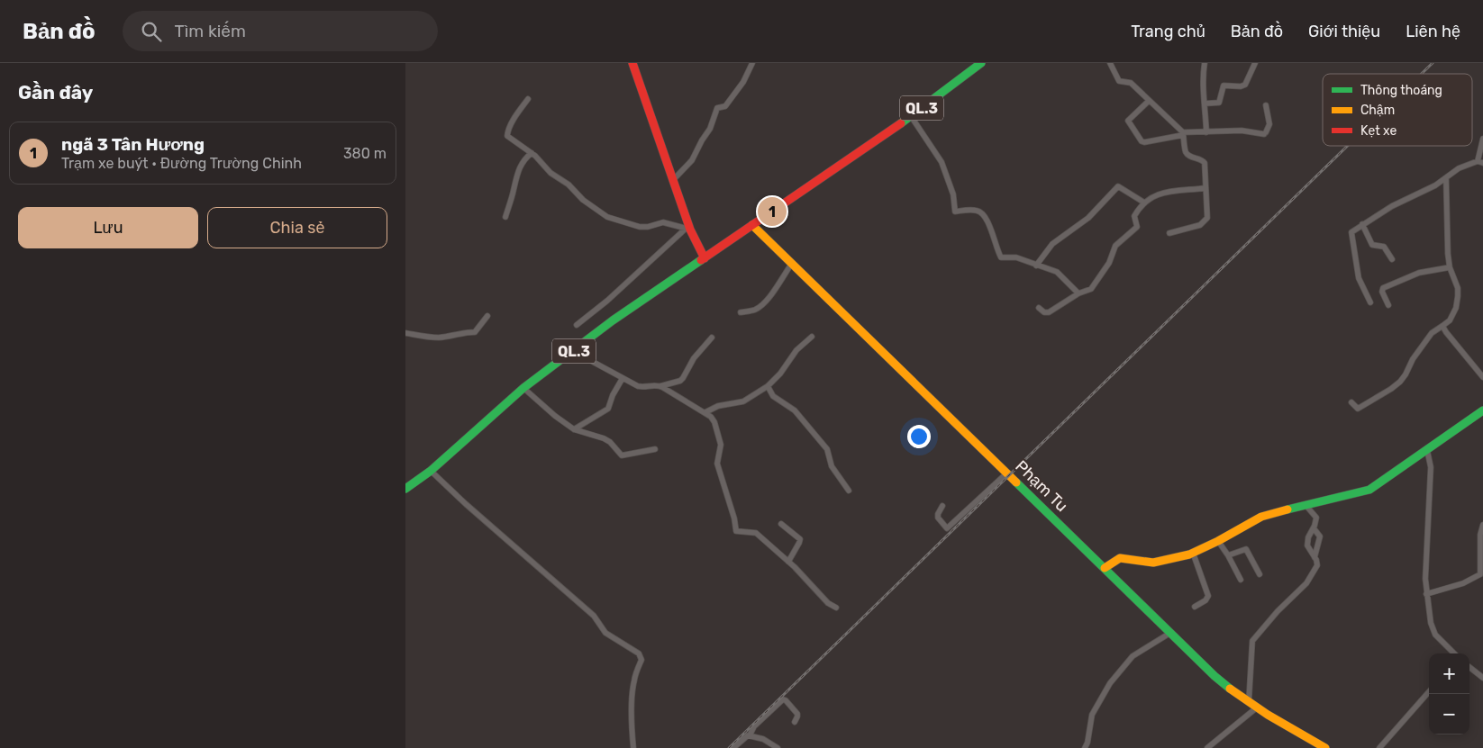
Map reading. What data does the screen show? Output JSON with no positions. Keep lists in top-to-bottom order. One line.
{"streets":{"main road":["QL.3","Phạm Tu"]},"crossings":[["QL.3","Phạm Tu"]],"legend":["Thông thoáng","Chậm","Kẹt xe"],"page":{"header":"Bản đồ","search":"Tìm kiếm","nav":["Trang chủ","Bản đồ","Giới thiệu","Liên hệ"],"heading":"Gần đây","list":[{"mark":"1","name":"ngã 3 Tân Hương","note":"Trạm xe buýt · Đường Trường Chinh","value":"380 m"}],"buttons":["Lưu","Chia sẻ"],"pins":"1","map_buttons":["+","−"]}}
